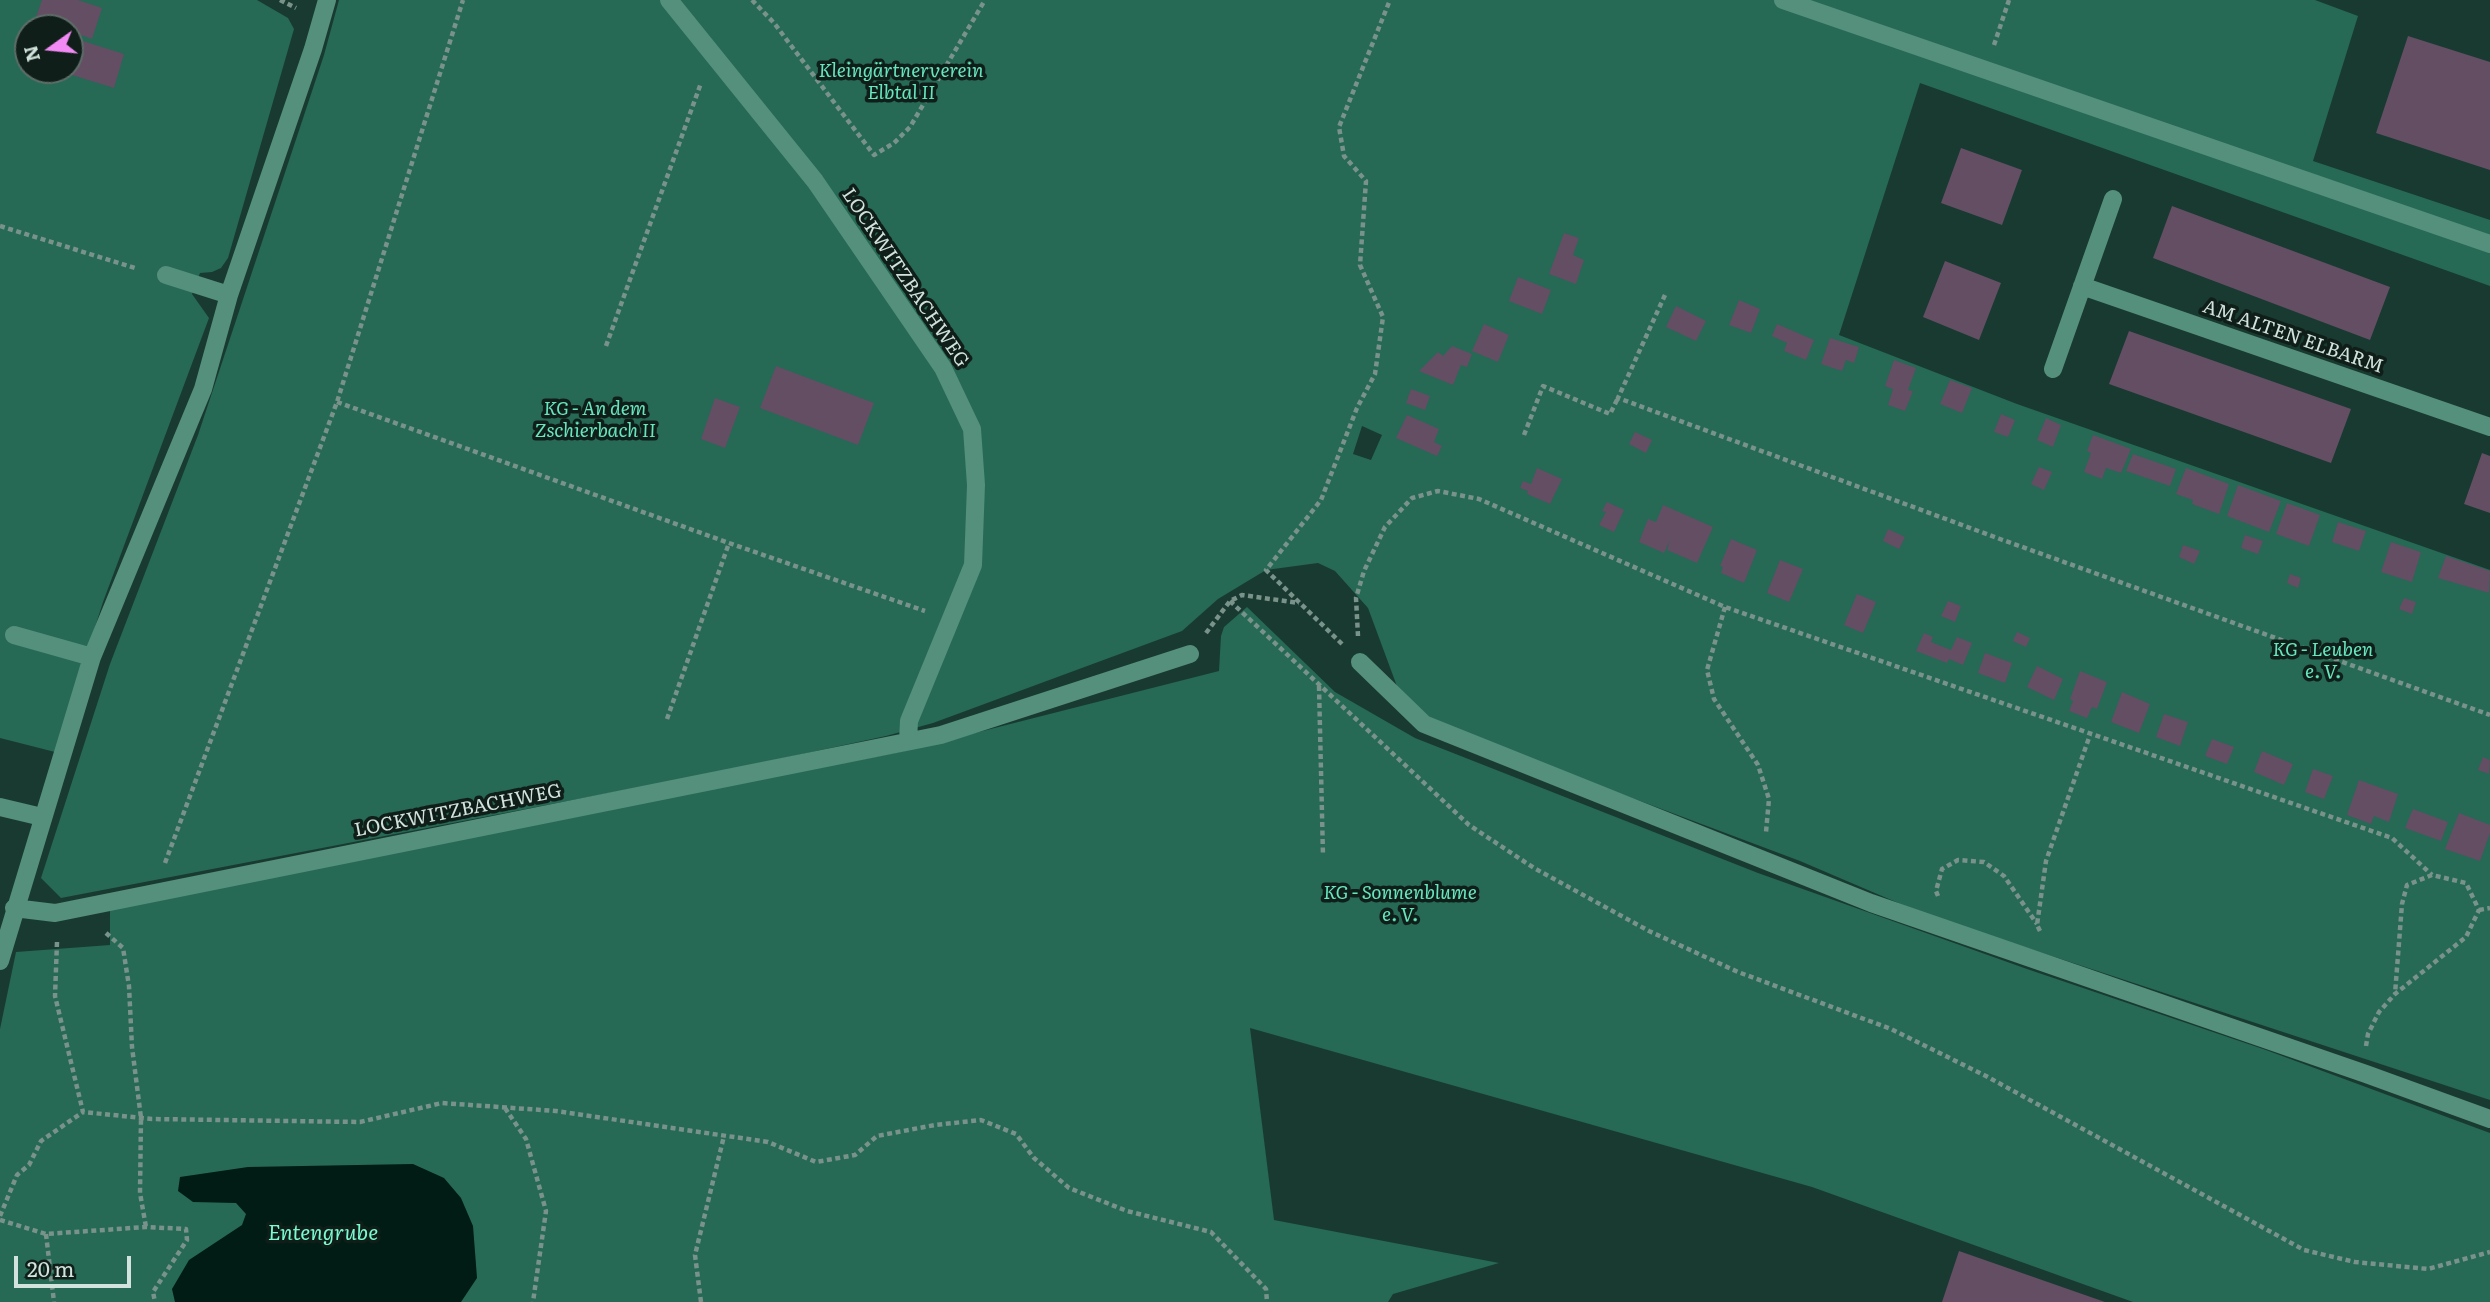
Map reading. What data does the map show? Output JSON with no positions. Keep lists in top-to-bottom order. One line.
{"streets":{"street":["LOCKWITZBACHWEG","AM ALTEN ELBARM"]},"water":["Entengrube"],"parks":["Kleingärtnerverein Elbtal II","KG - An dem Zschierbach II","KG - Leuben e. V.","KG - Sonnenblume e. V."],"scale_bar":"20 m","north":"left"}
